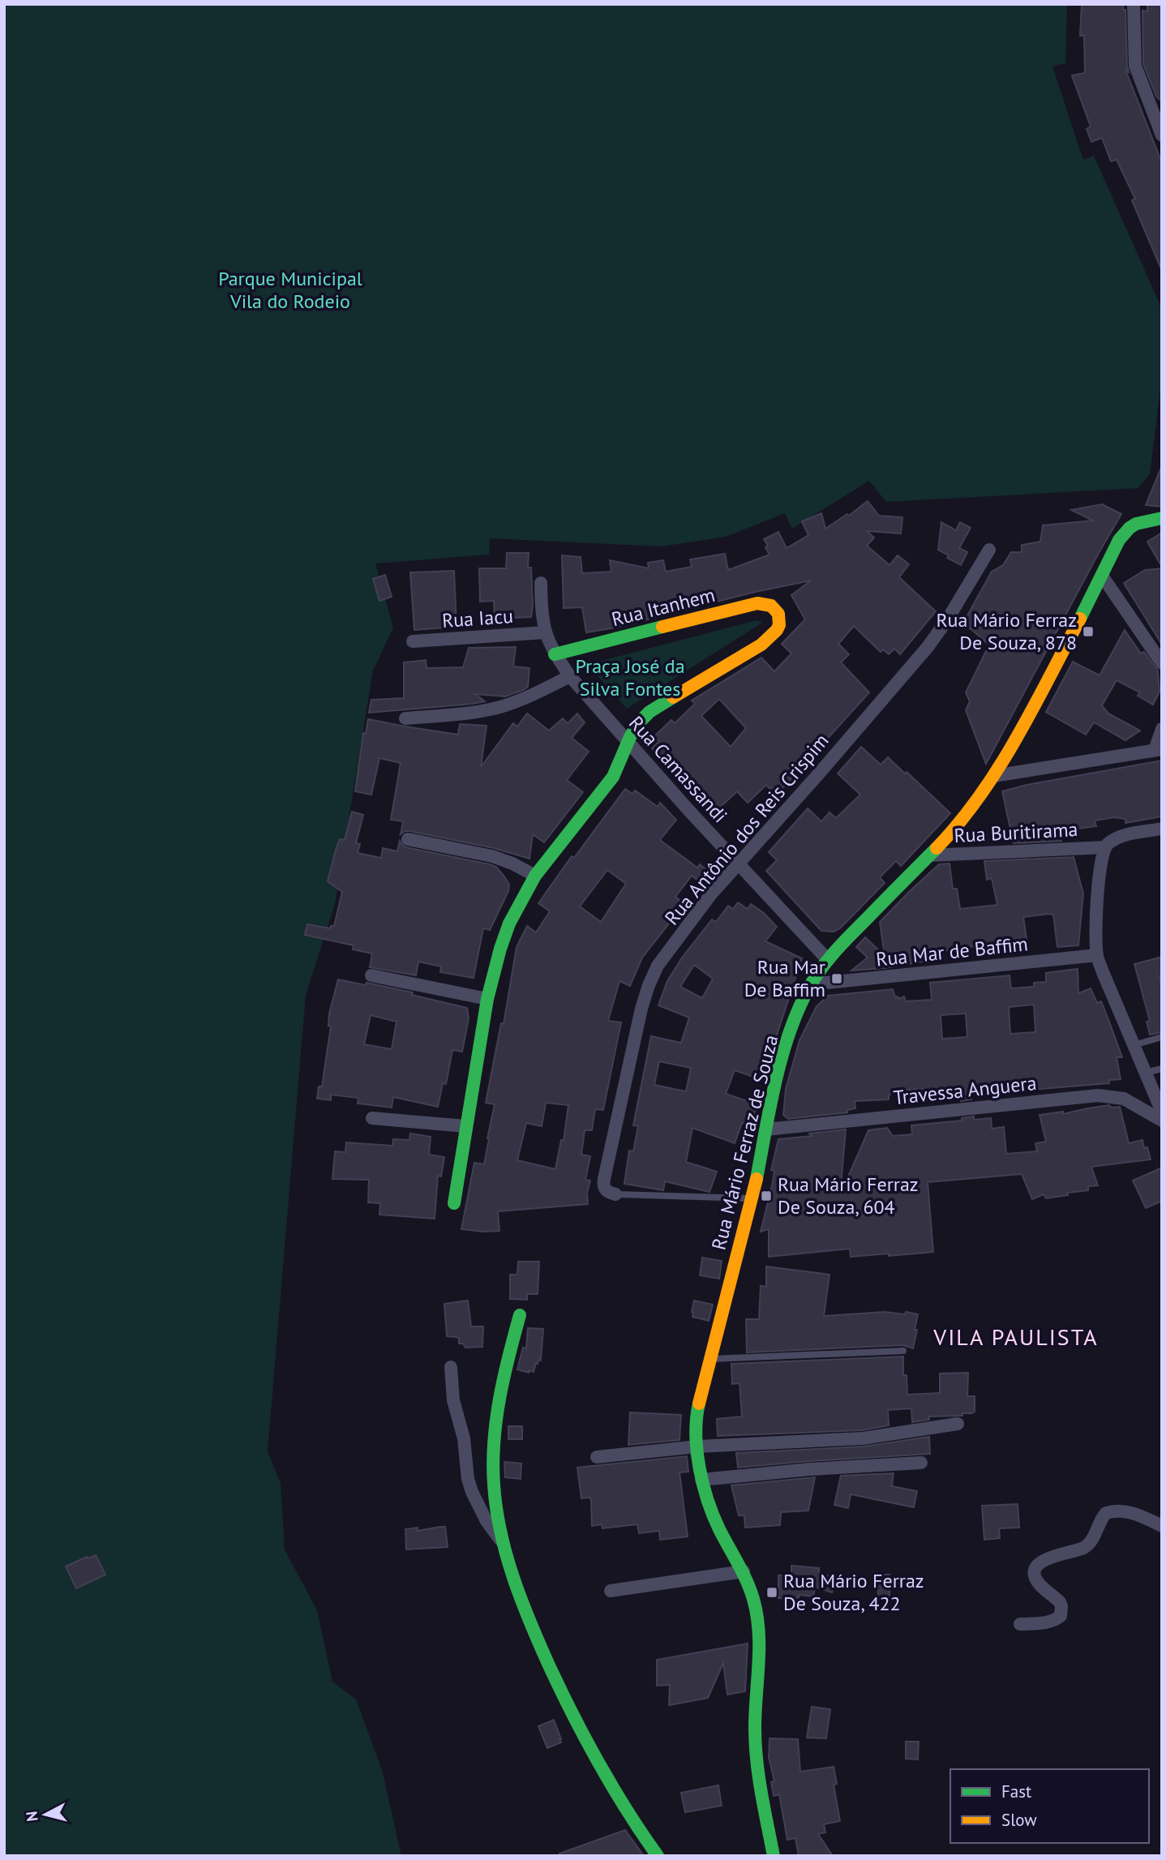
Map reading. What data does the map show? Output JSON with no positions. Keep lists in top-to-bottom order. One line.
{"streets":{"street":["Rua Itanhem","Rua Iacu","Rua Camassandi","Rua Antônio dos Reis Crispim","Rua Buritirama","Rua Mar de Baffim","Travessa Anguera","Rua Mário Ferraz de Souza"]},"crossings":[["Rua Itanhem","Rua Camassandi"],["Rua Iacu","Rua Camassandi"],["Rua Camassandi","Rua Antônio dos Reis Crispim"],["Rua Camassandi","Rua Mário Ferraz de Souza"],["Rua Buritirama","Rua Mário Ferraz de Souza"],["Rua Mar de Baffim","Rua Mário Ferraz de Souza"],["Travessa Anguera","Rua Mário Ferraz de Souza"]],"districts":["VILA PAULISTA"],"parks":["Parque Municipal Vila do Rodeio","Praça José da Silva Fontes"],"places":{"transit":["Rua Mário Ferraz De Souza, 878","Rua Mar De Baffim","Rua Mário Ferraz De Souza, 604","Rua Mário Ferraz De Souza, 422"]},"legend":["Fast","Slow"],"north":"left"}
